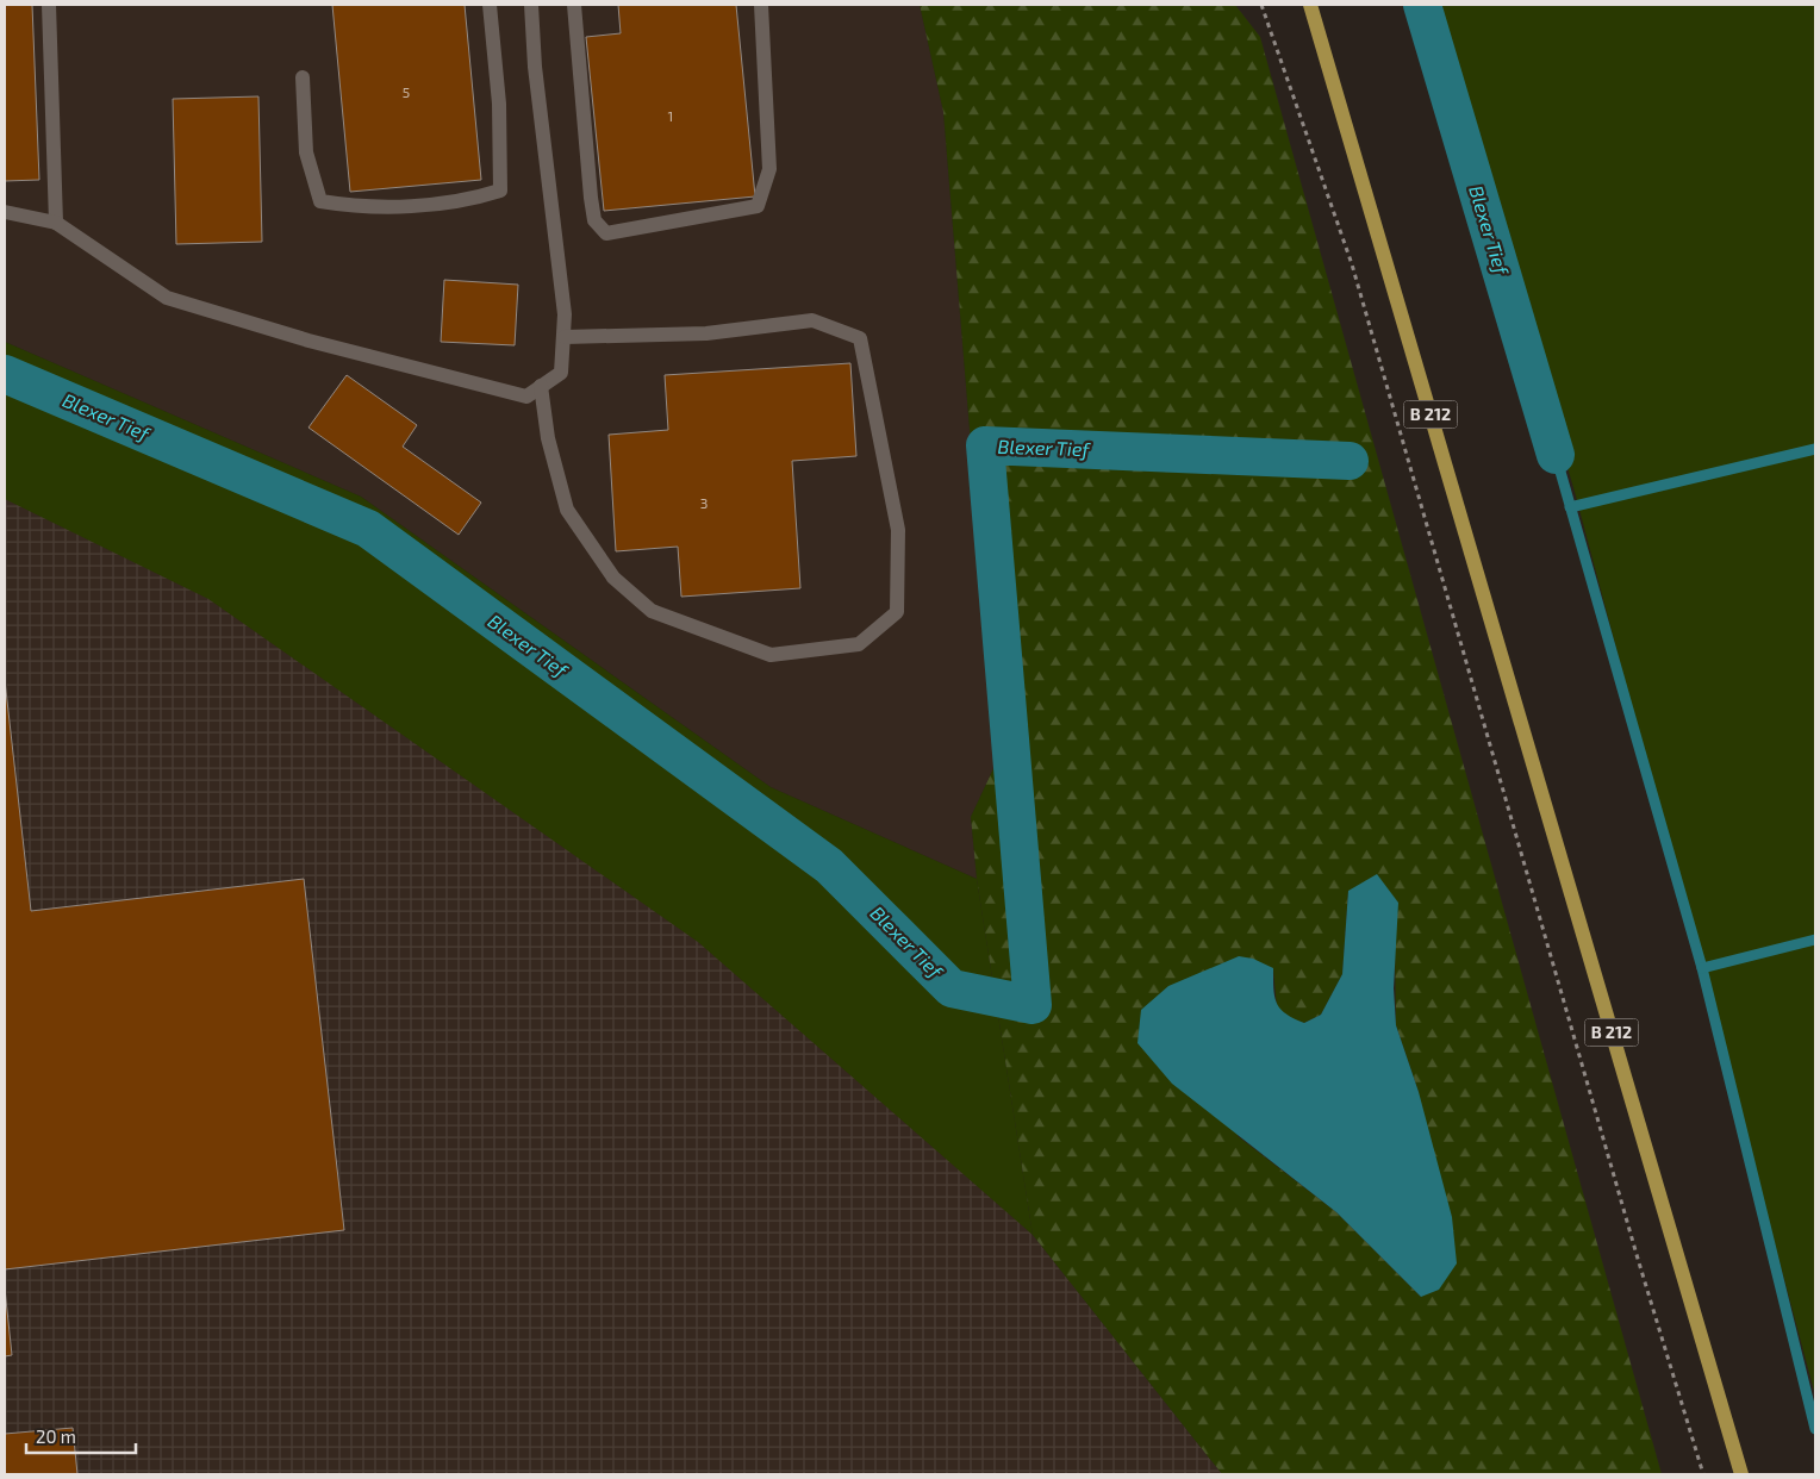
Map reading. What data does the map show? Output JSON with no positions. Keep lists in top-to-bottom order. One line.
{"streets":{"main road":["B 212"]},"water":["Blexer Tief"],"house_numbers":["5","1","3"],"scale_bar":"20 m"}
